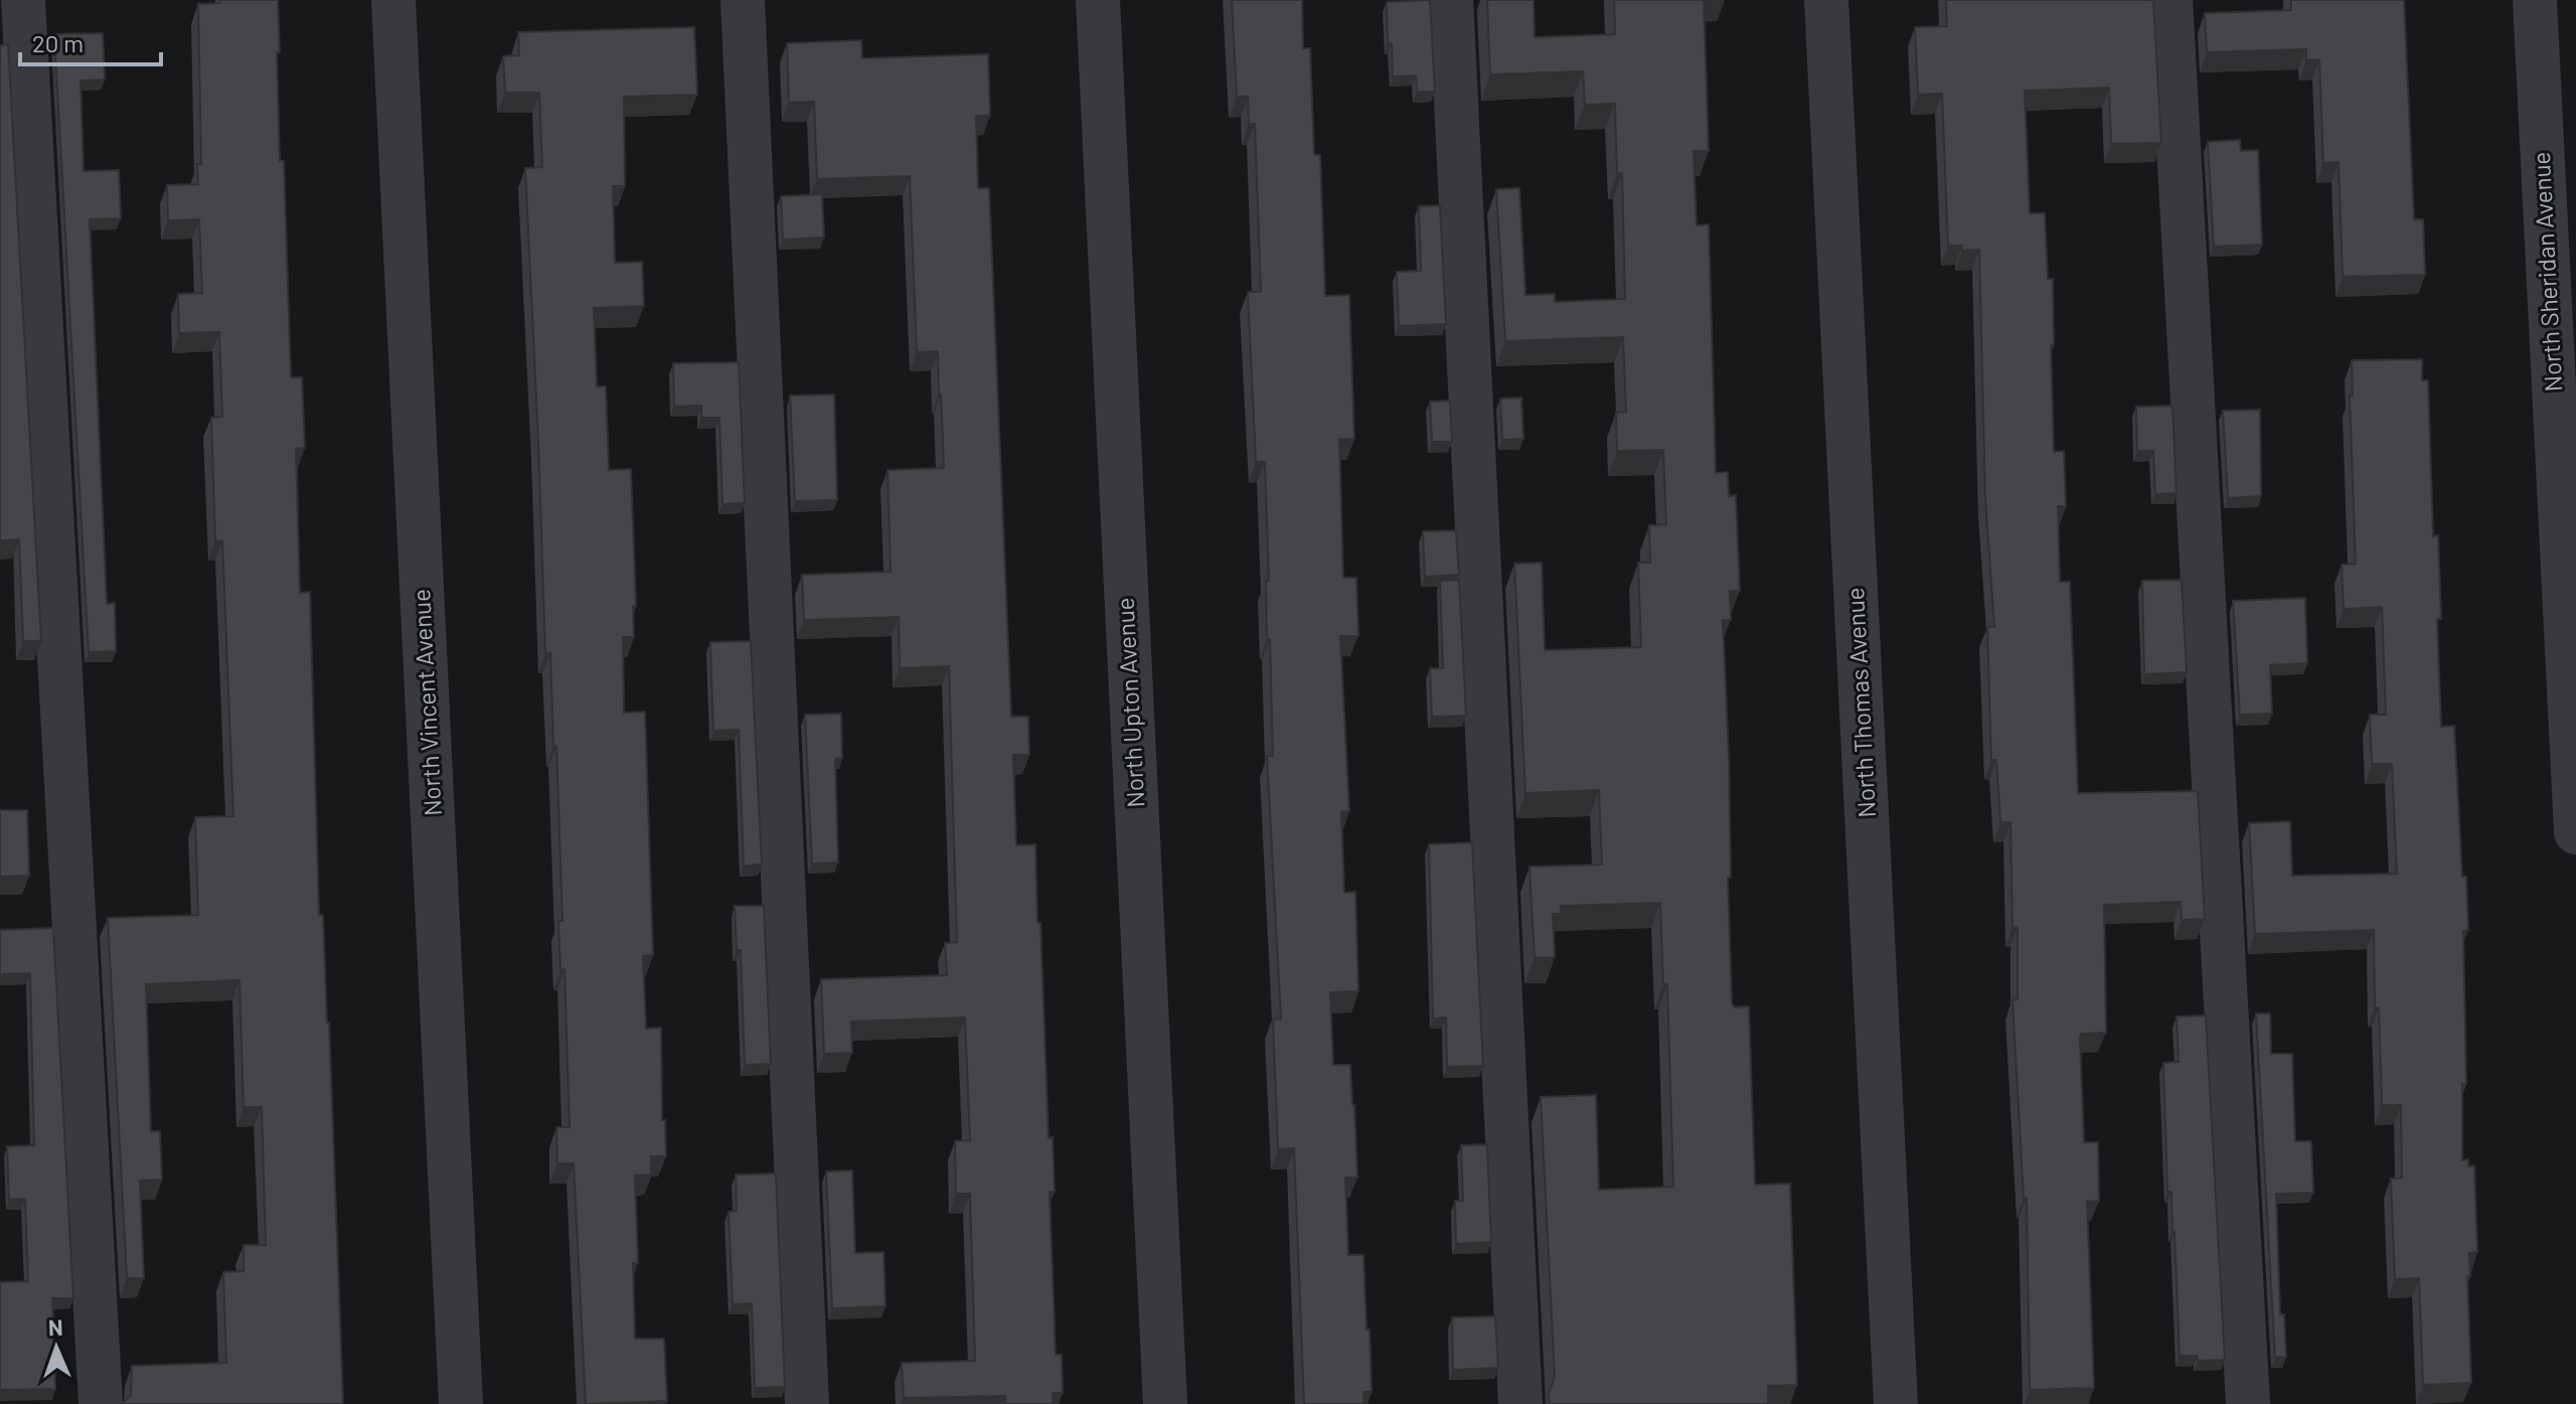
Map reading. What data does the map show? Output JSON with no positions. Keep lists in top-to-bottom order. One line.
{"streets":{"street":["North Sheridan Avenue","North Vincent Avenue","North Upton Avenue","North Thomas Avenue"]},"scale_bar":"20 m","north":"top"}
